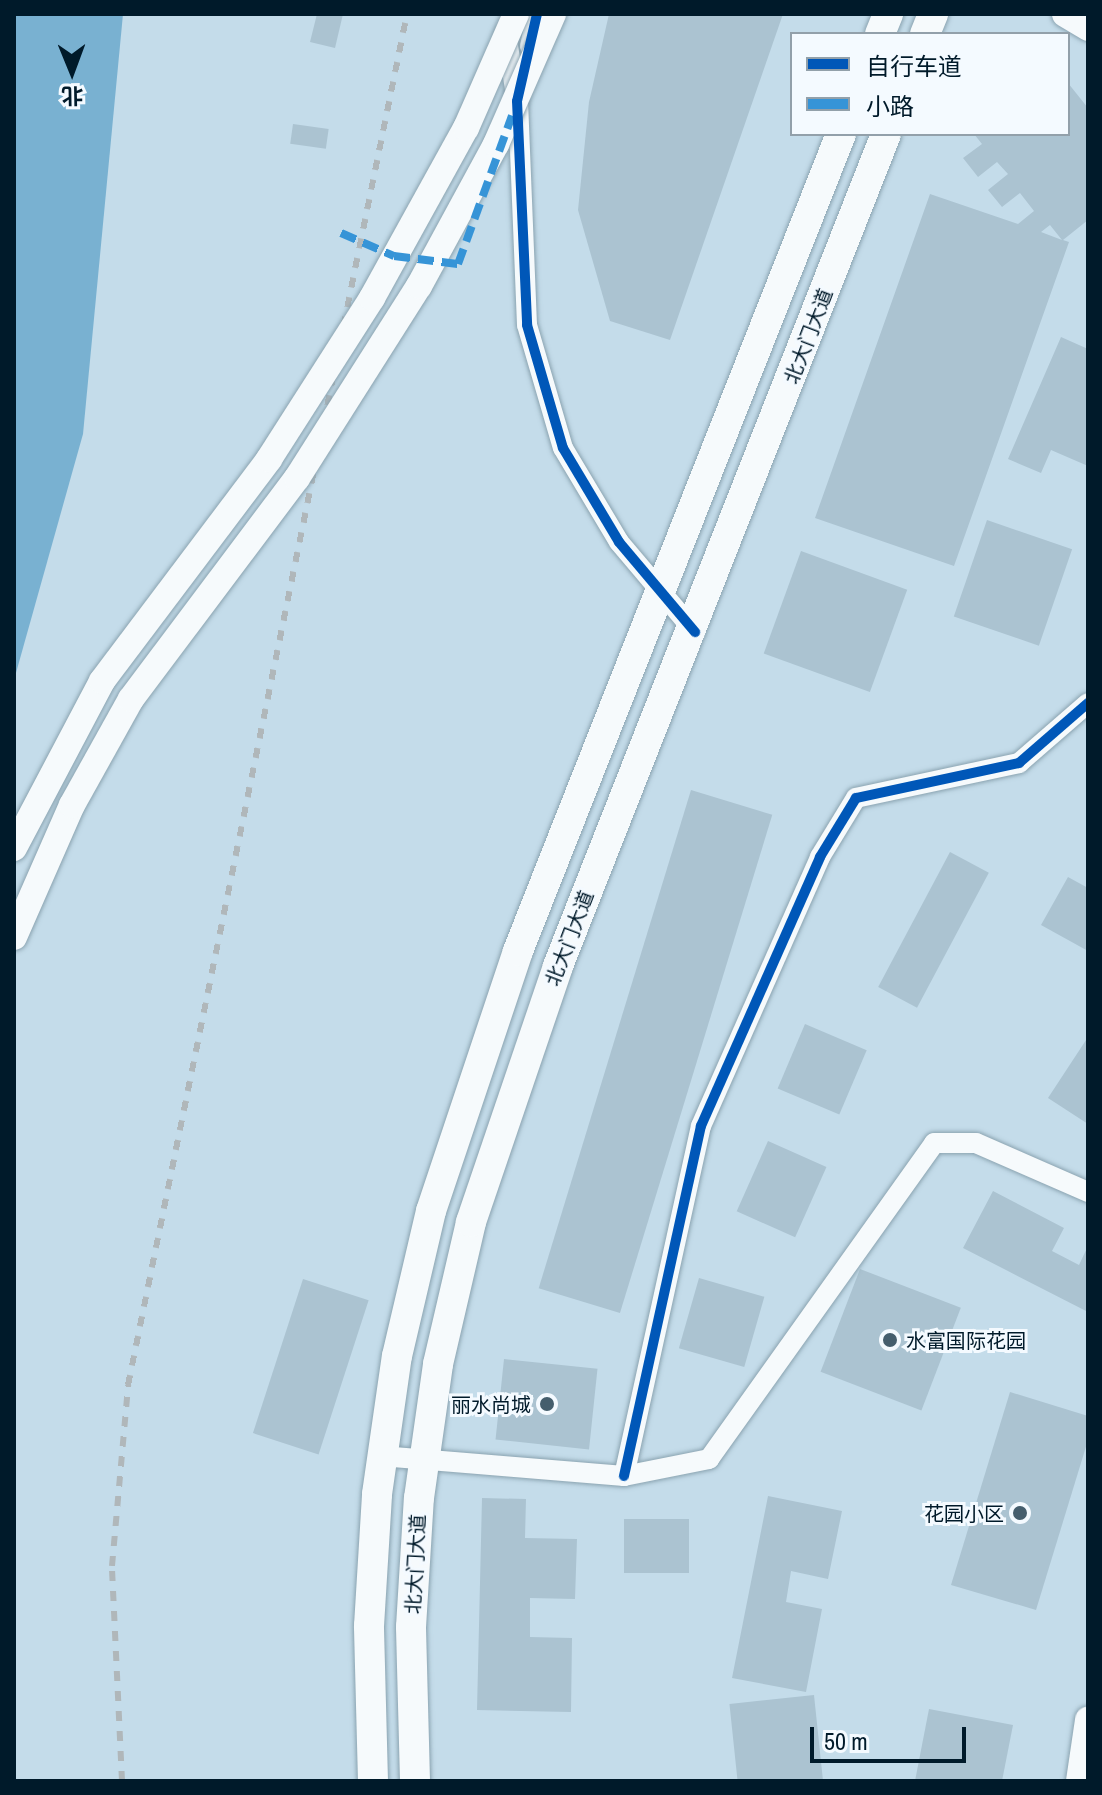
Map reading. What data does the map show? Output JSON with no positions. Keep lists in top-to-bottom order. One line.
{"streets":{"highway":["北大门大道"]},"places":["水富国际花园","丽水尚城","花园小区"],"legend":["自行车道","小路"],"scale_bar":"50 m","north":"bottom"}
